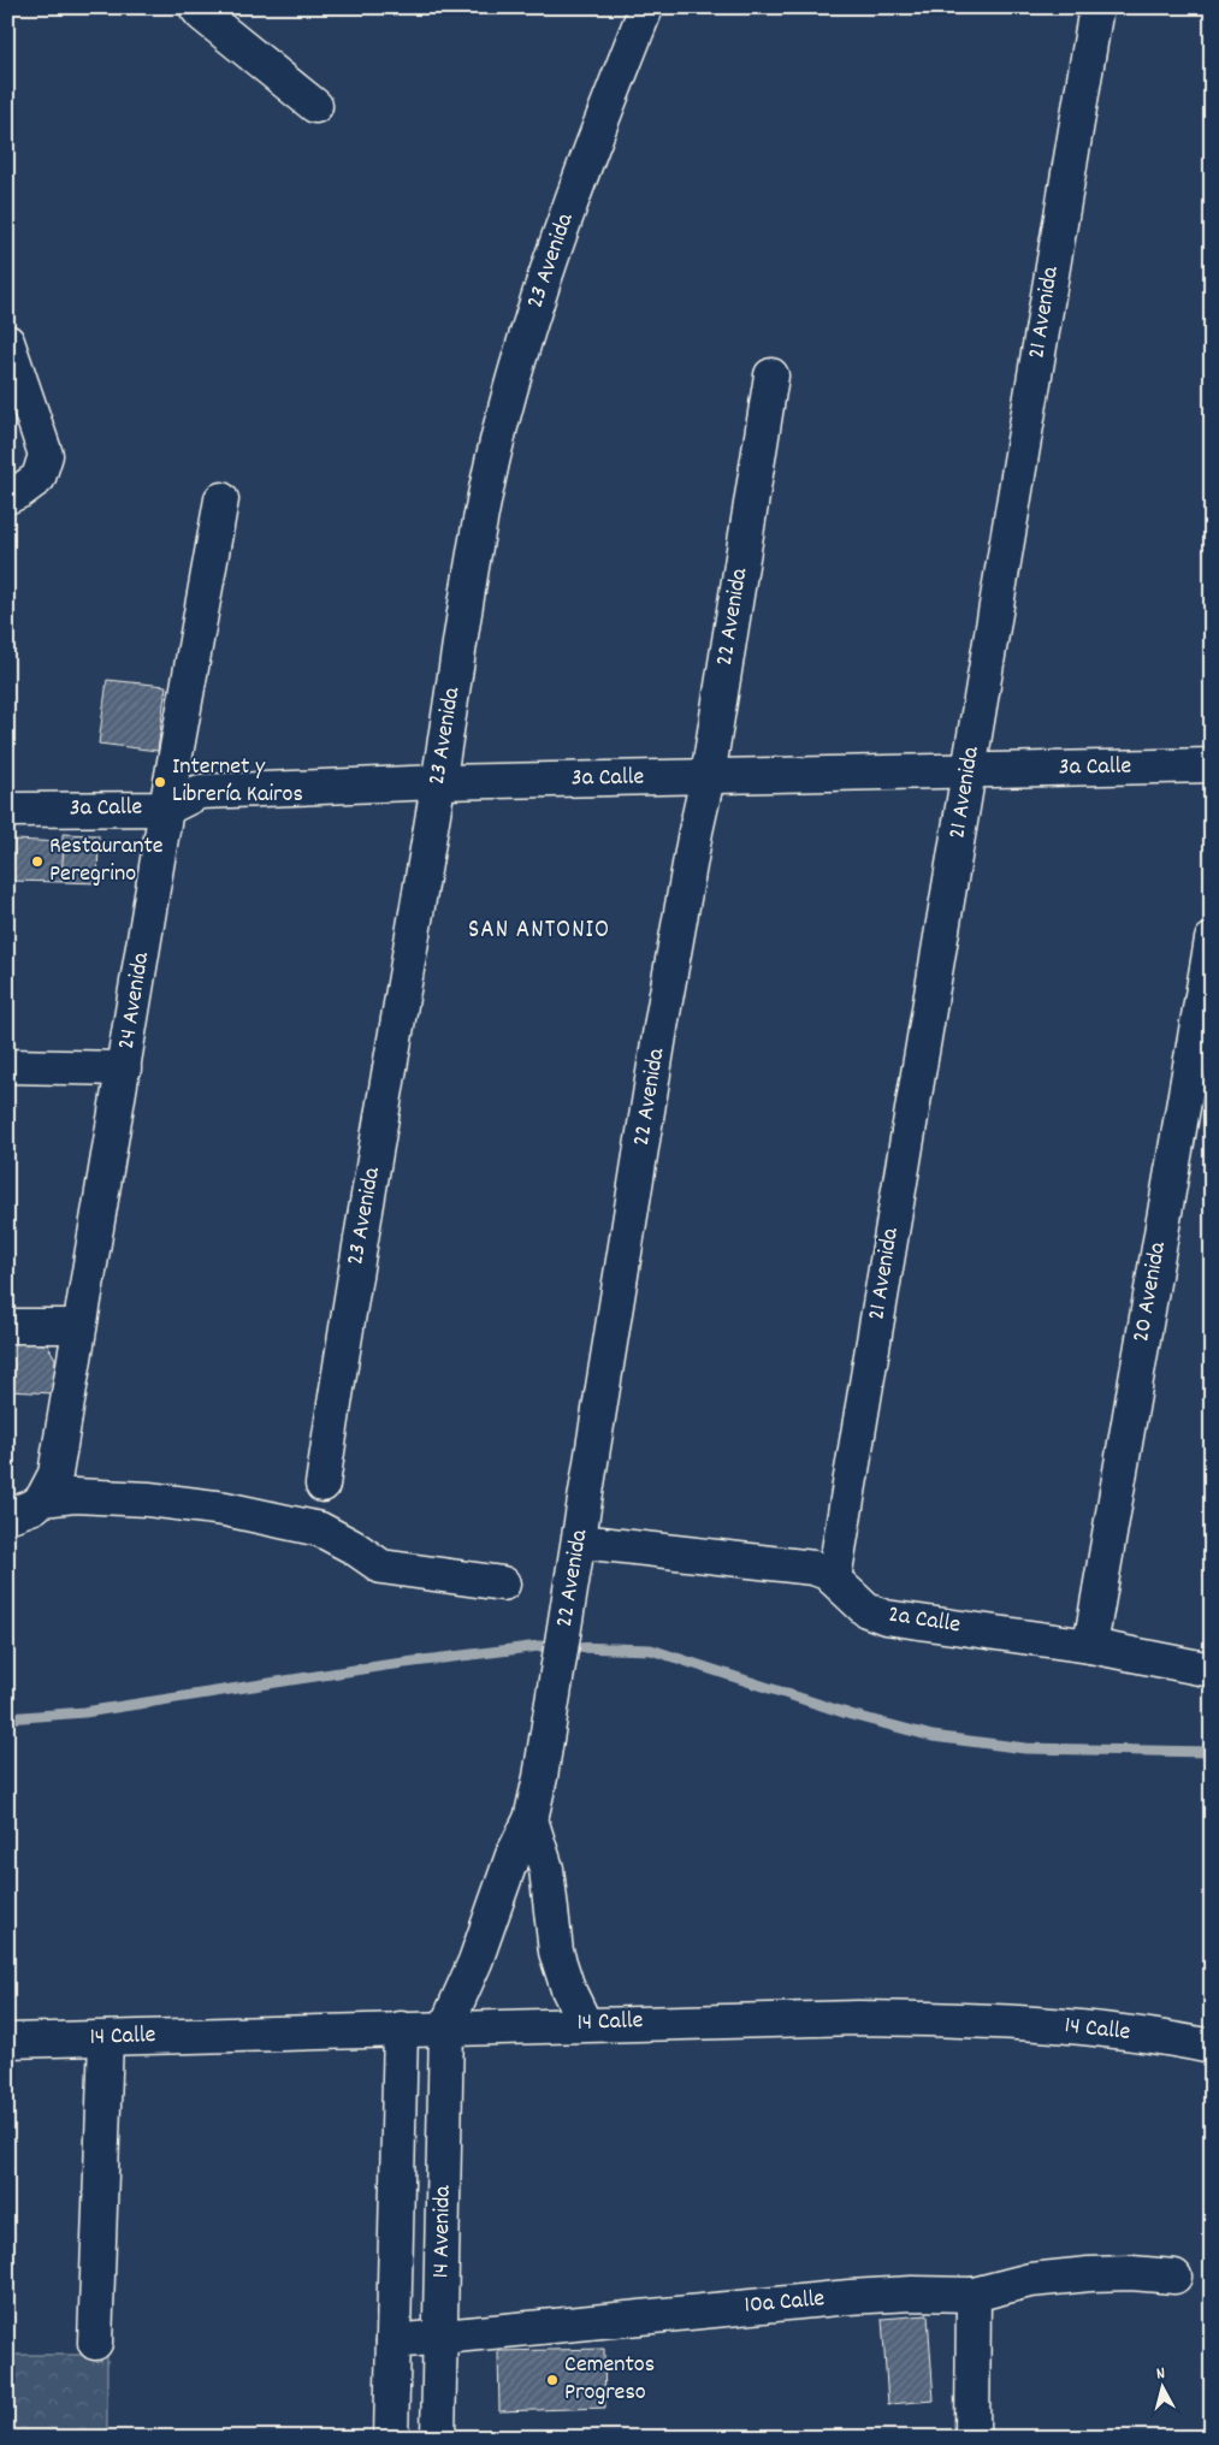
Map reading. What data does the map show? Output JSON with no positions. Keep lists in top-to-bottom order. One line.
{"streets":{"street":["23 Avenida","21 Avenida","22 Avenida","3a Calle","24 Avenida","20 Avenida","2a Calle","14 Calle","14 Avenida","10a Calle"]},"crossings":[["23 Avenida","3a Calle"],["21 Avenida","3a Calle"],["21 Avenida","2a Calle"],["22 Avenida","3a Calle"],["22 Avenida","2a Calle"],["22 Avenida","14 Calle"],["22 Avenida","14 Avenida"],["3a Calle","24 Avenida"],["20 Avenida","2a Calle"],["14 Calle","14 Avenida"],["14 Avenida","10a Calle"]],"districts":["SAN ANTONIO"],"places":["Internet y Librería Kairos","Restaurante Peregrino","Cementos Progreso"],"north":"top"}
